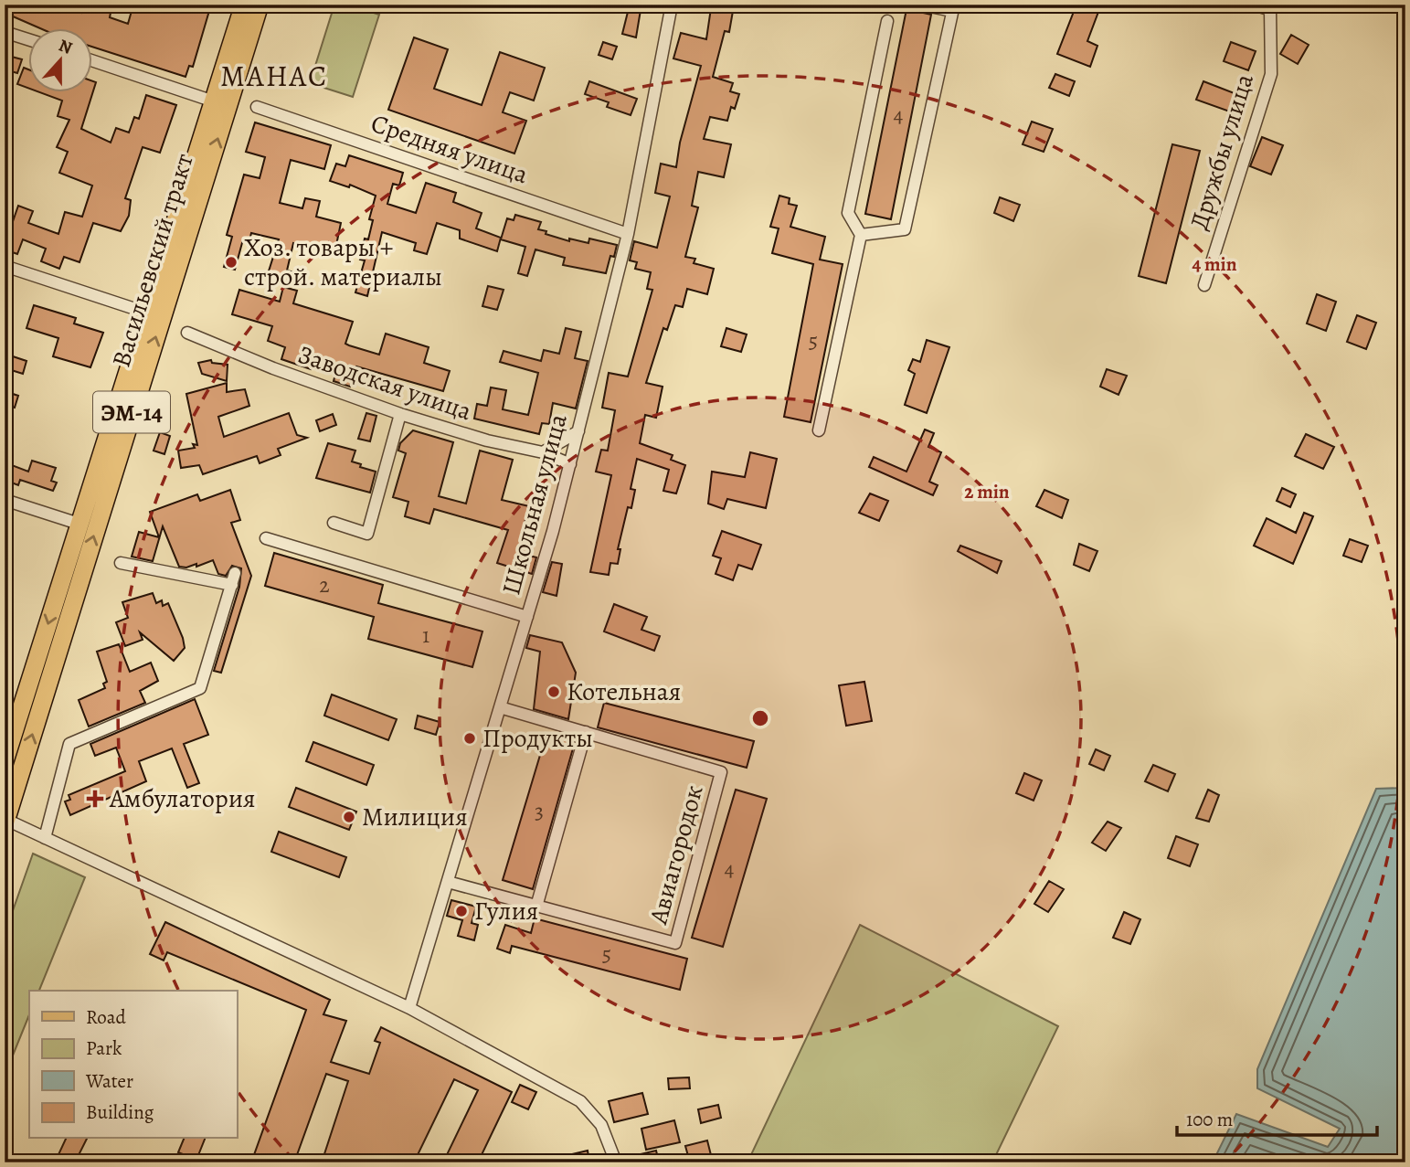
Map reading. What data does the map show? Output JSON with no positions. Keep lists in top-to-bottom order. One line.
{"streets":{"main road":["Васильевский тракт","ЭМ-14"],"street":["Средняя улица","Дружбы улица","Заводская улица","Школьная улица","Авиагородок"]},"crossings":[["Средняя улица","Школьная улица"],["Заводская улица","Школьная улица"],["Школьная улица","Авиагородок"]],"districts":["МАНАС"],"places":{"other":["Хоз. товары + строй. материалы","Котельная","Продукты","Милиция","Гулия"],"health":["Амбулатория"]},"house_numbers":["4","5","2","1","3","4","5"],"legend":["Road","Park","Water","Building"],"scale_bar":"100 m","north":"top","rings":["4 min","2 min"]}
